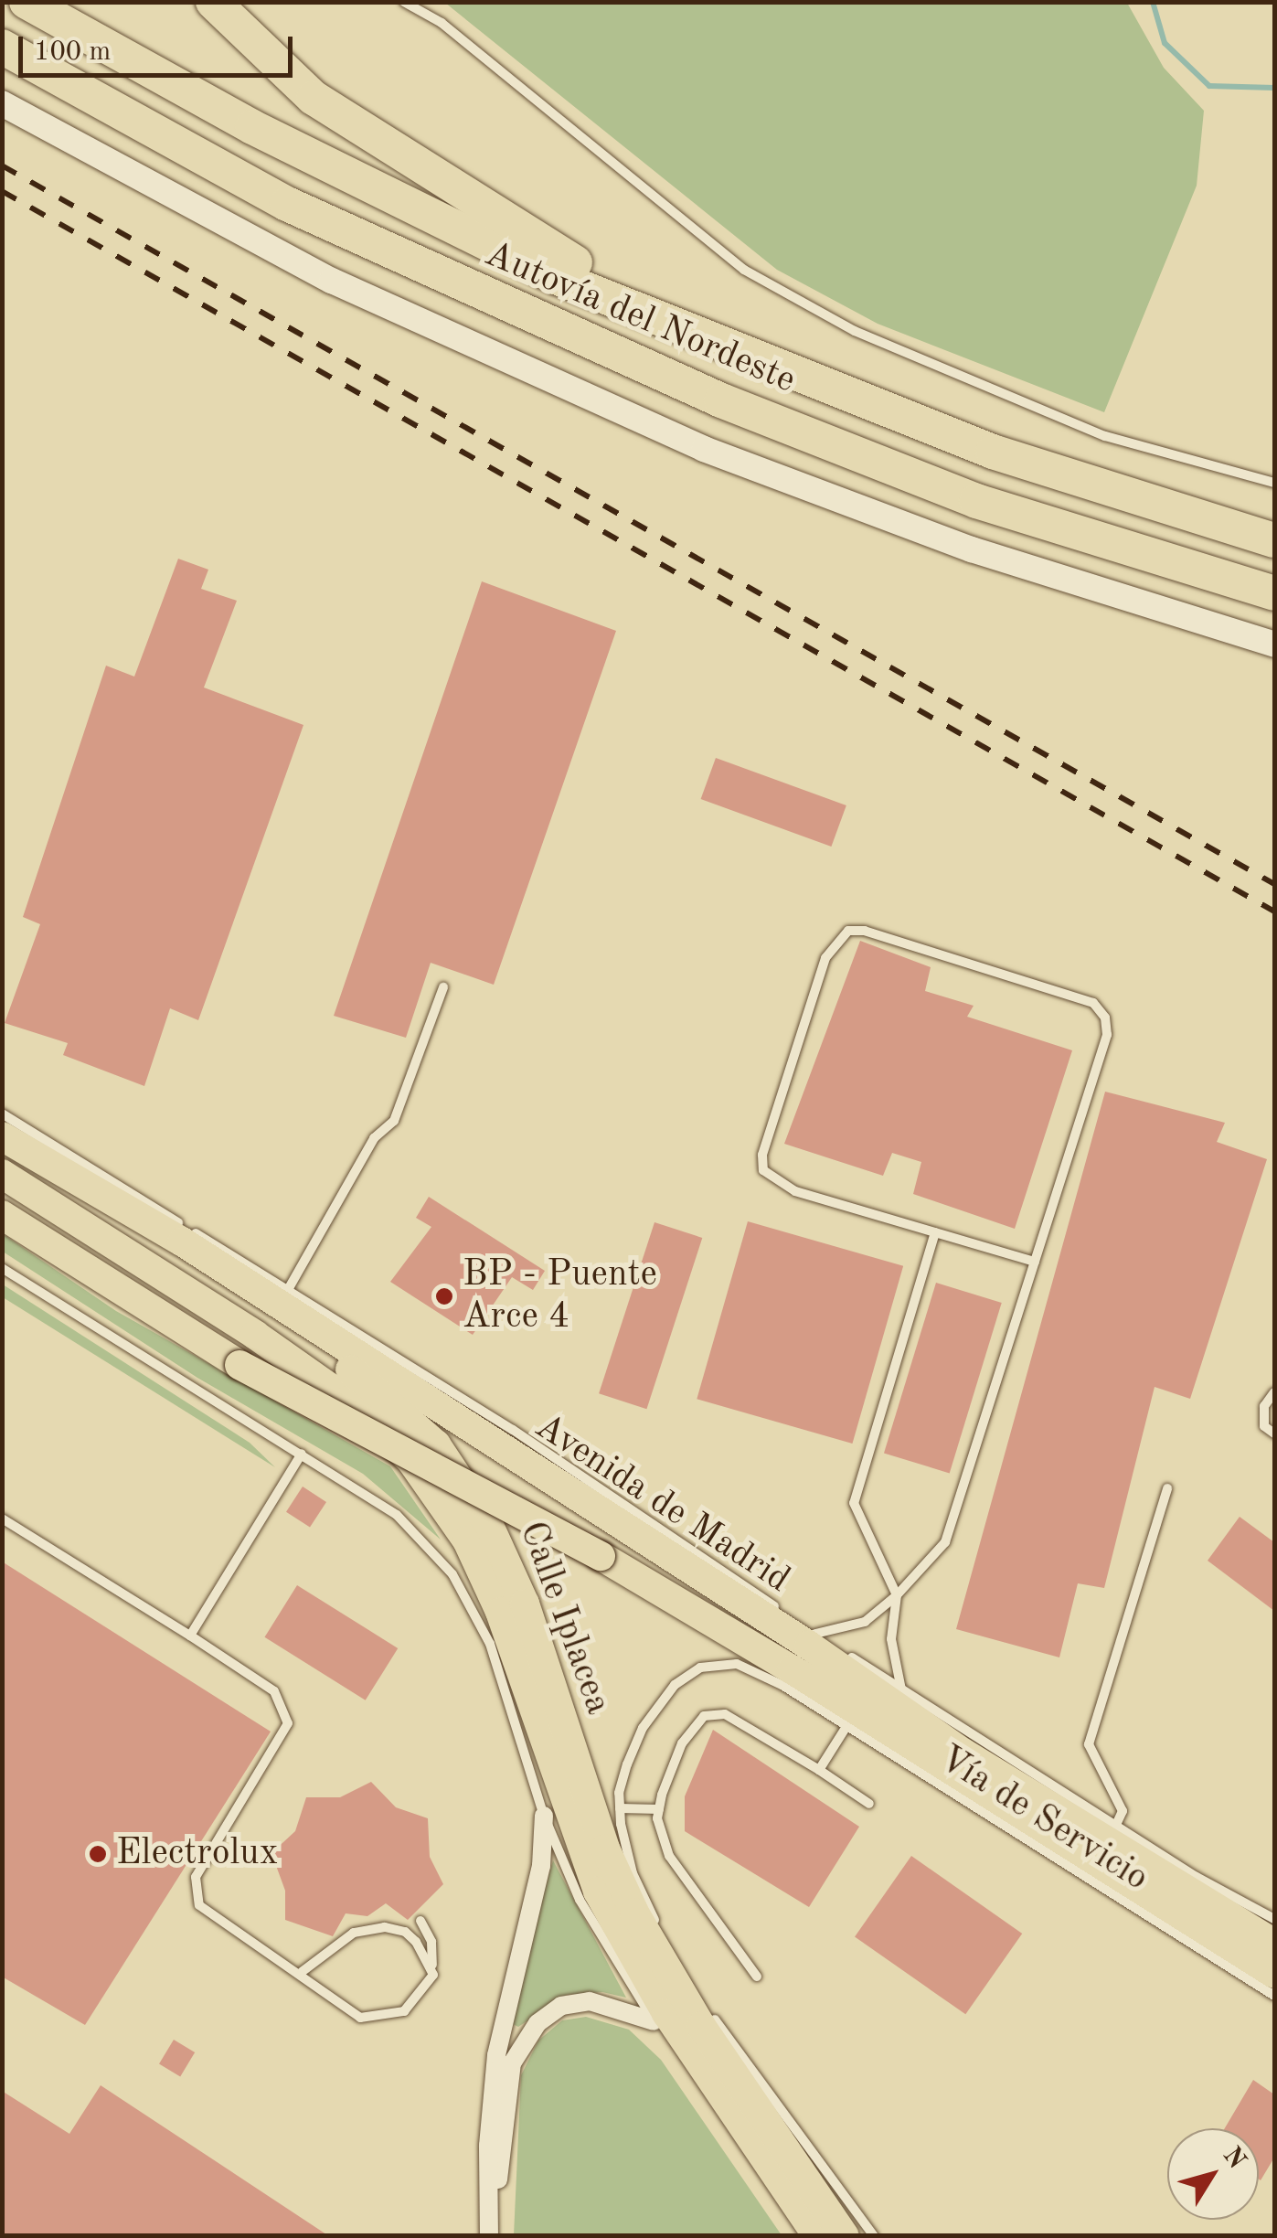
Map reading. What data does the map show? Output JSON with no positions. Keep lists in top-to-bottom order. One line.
{"streets":{"highway":["Autovía del Nordeste"],"main road":["Avenida de Madrid","Calle Iplacea"],"lane":["Vía de Servicio"]},"crossings":[["Avenida de Madrid","Calle Iplacea"]],"places":["BP - Puente Arce 4","Electrolux"],"scale_bar":"100 m","north":"top right"}
